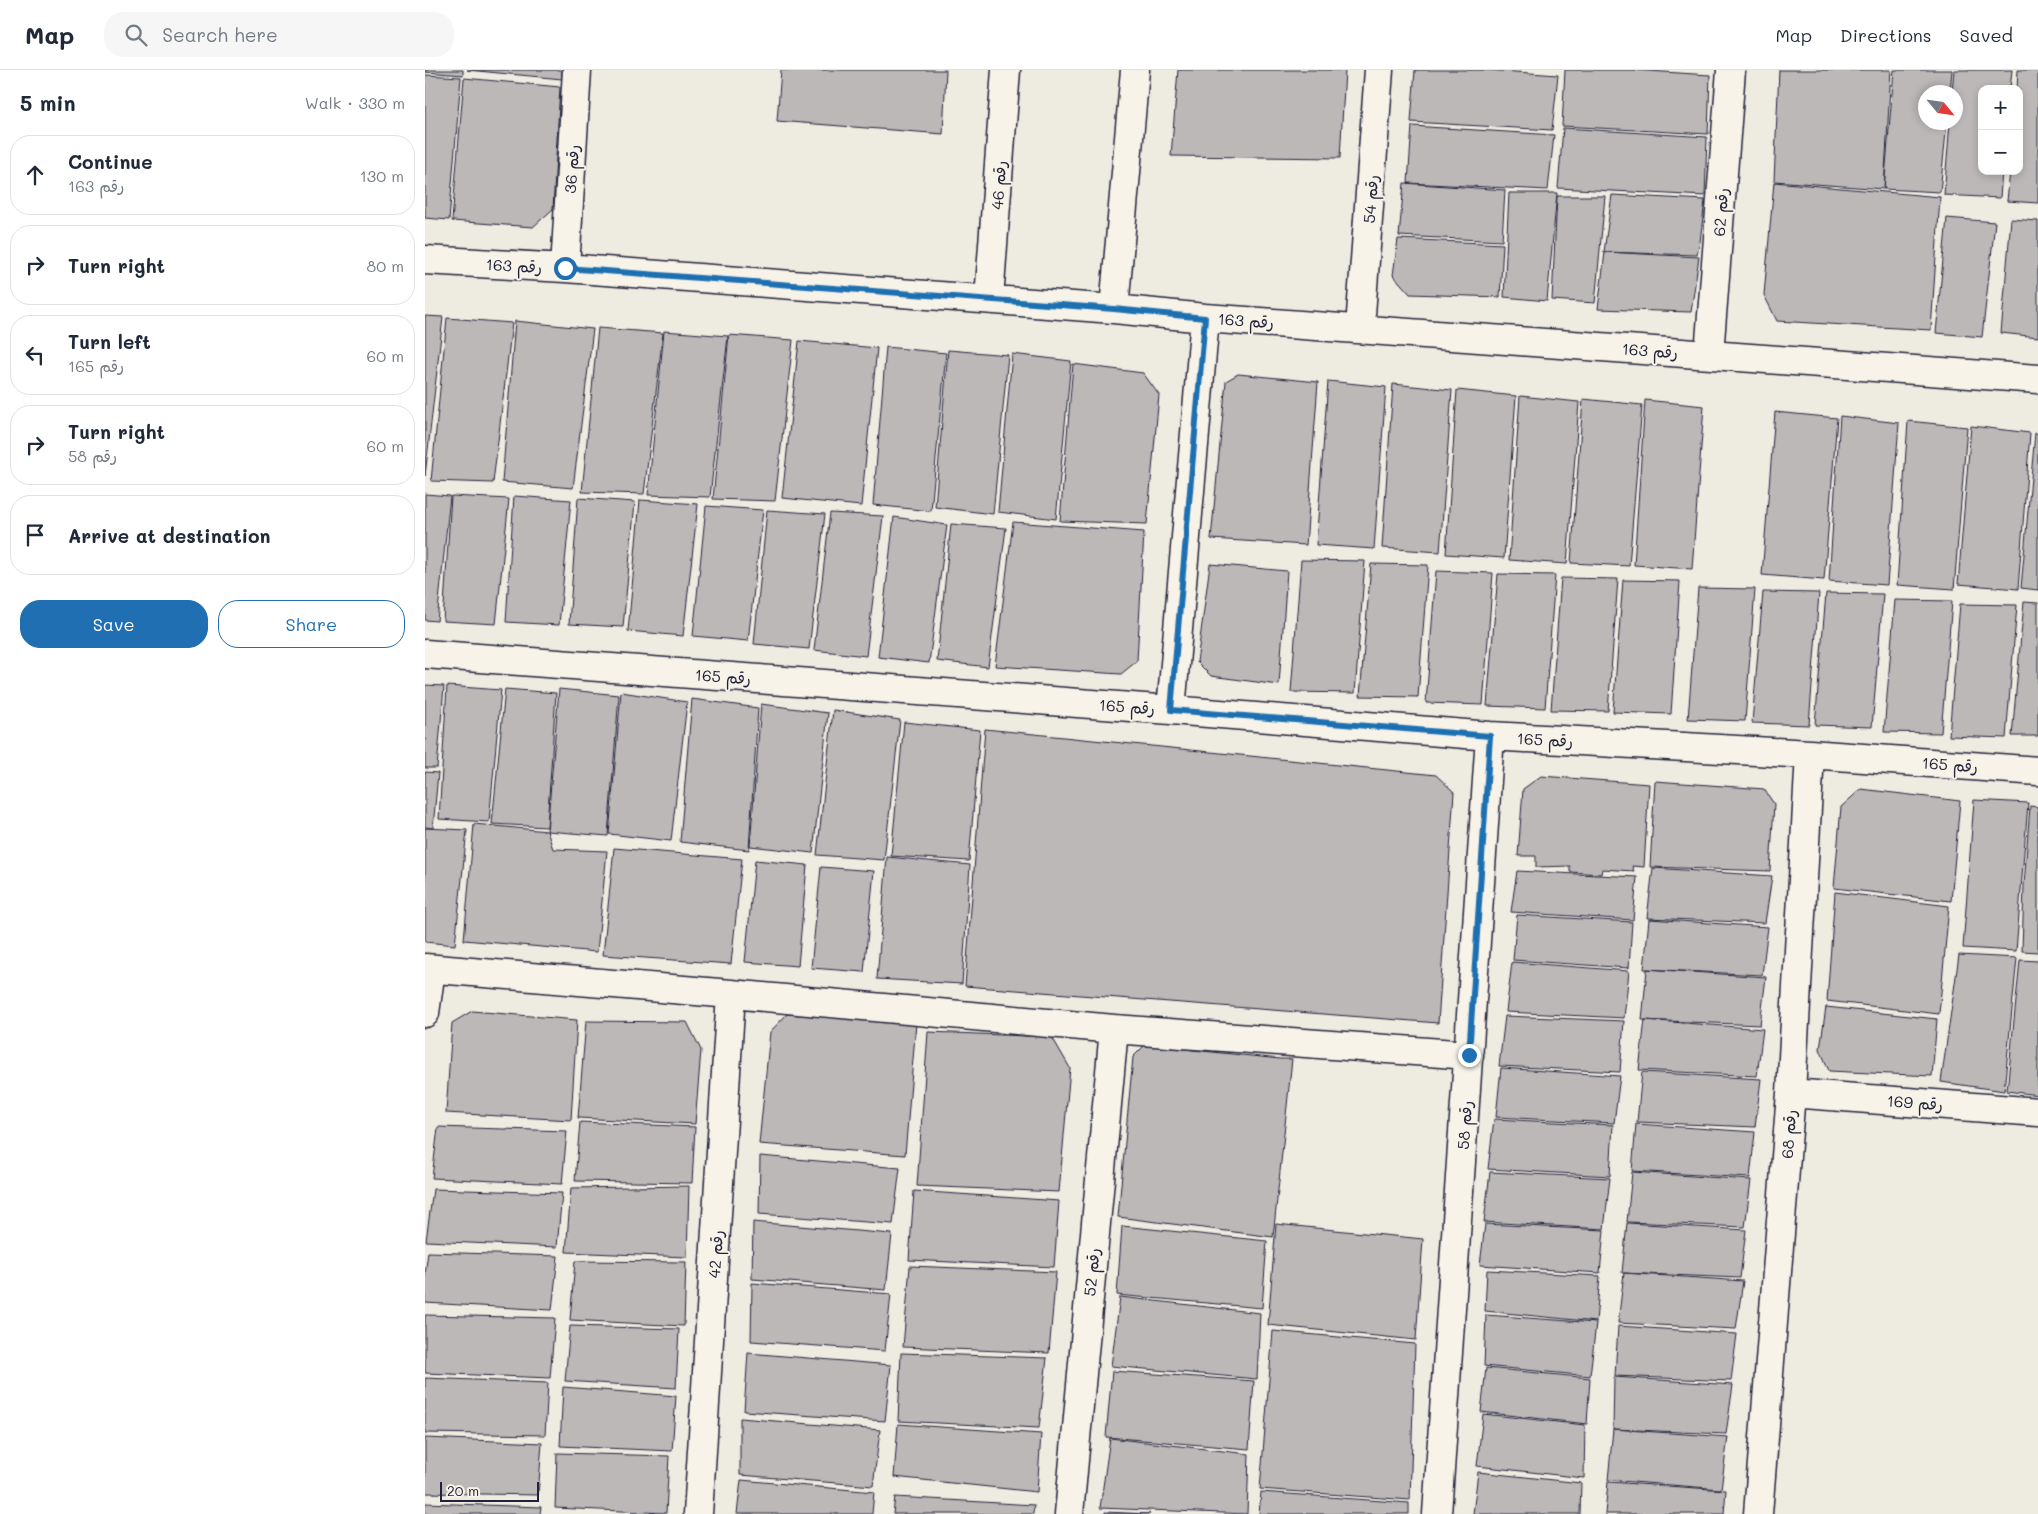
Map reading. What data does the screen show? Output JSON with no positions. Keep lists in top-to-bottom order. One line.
{"streets":{"street":["رقم 36","رقم 46","رقم 54","رقم 62","رقم 163","رقم 165","رقم 169","رقم 58","رقم 68","رقم 42","رقم 52"]},"crossings":[["رقم 36","رقم 163"],["رقم 46","رقم 163"],["رقم 54","رقم 163"],["رقم 62","رقم 163"],["رقم 165","رقم 58"],["رقم 165","رقم 68"],["رقم 169","رقم 68"]],"scale_bar":"20 m","north":"bottom right","page":{"header":"Map","search":"Search here","nav":["Map","Directions","Saved"],"heading":["5 min","Walk · 330 m"],"map_buttons":["+","−"],"list":[["Continue","رقم 163","130 m"],["Turn right","80 m"],["Turn left","رقم 165","60 m"],["Turn right","رقم 58","60 m"],"Arrive at destination"],"buttons":["Save","Share"],"scale":"20 m"}}
